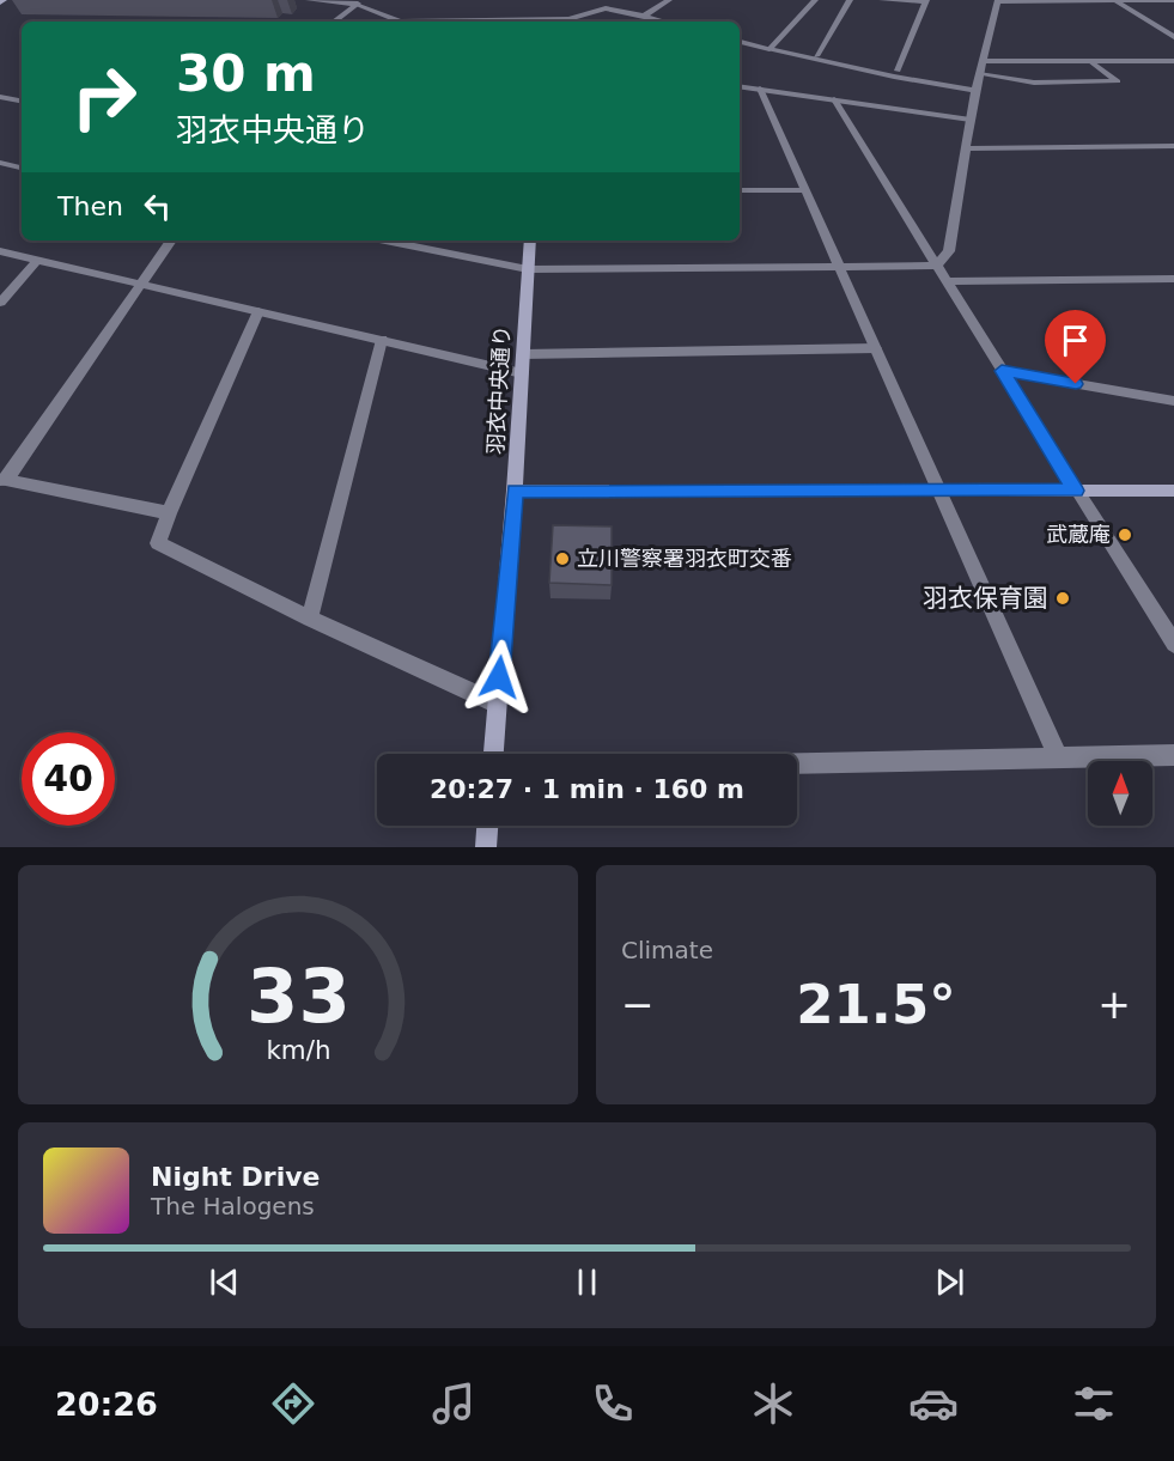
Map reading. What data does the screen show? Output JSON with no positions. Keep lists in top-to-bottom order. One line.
{"streets":{"street":["羽衣中央通り"]},"places":["武蔵庵","立川警察署羽衣町交番","羽衣保育園"],"north":"top","page":{"turn":["30 m","羽衣中央通り"],"then":"Then","limit":"40","trip":"20:27 · 1 min · 160 m","tile":"Climate","heat":["−","21.5°","+"],"song":["Night Drive","The Halogens"],"tabs":"20:26","gauge":["33","km/h"]}}
